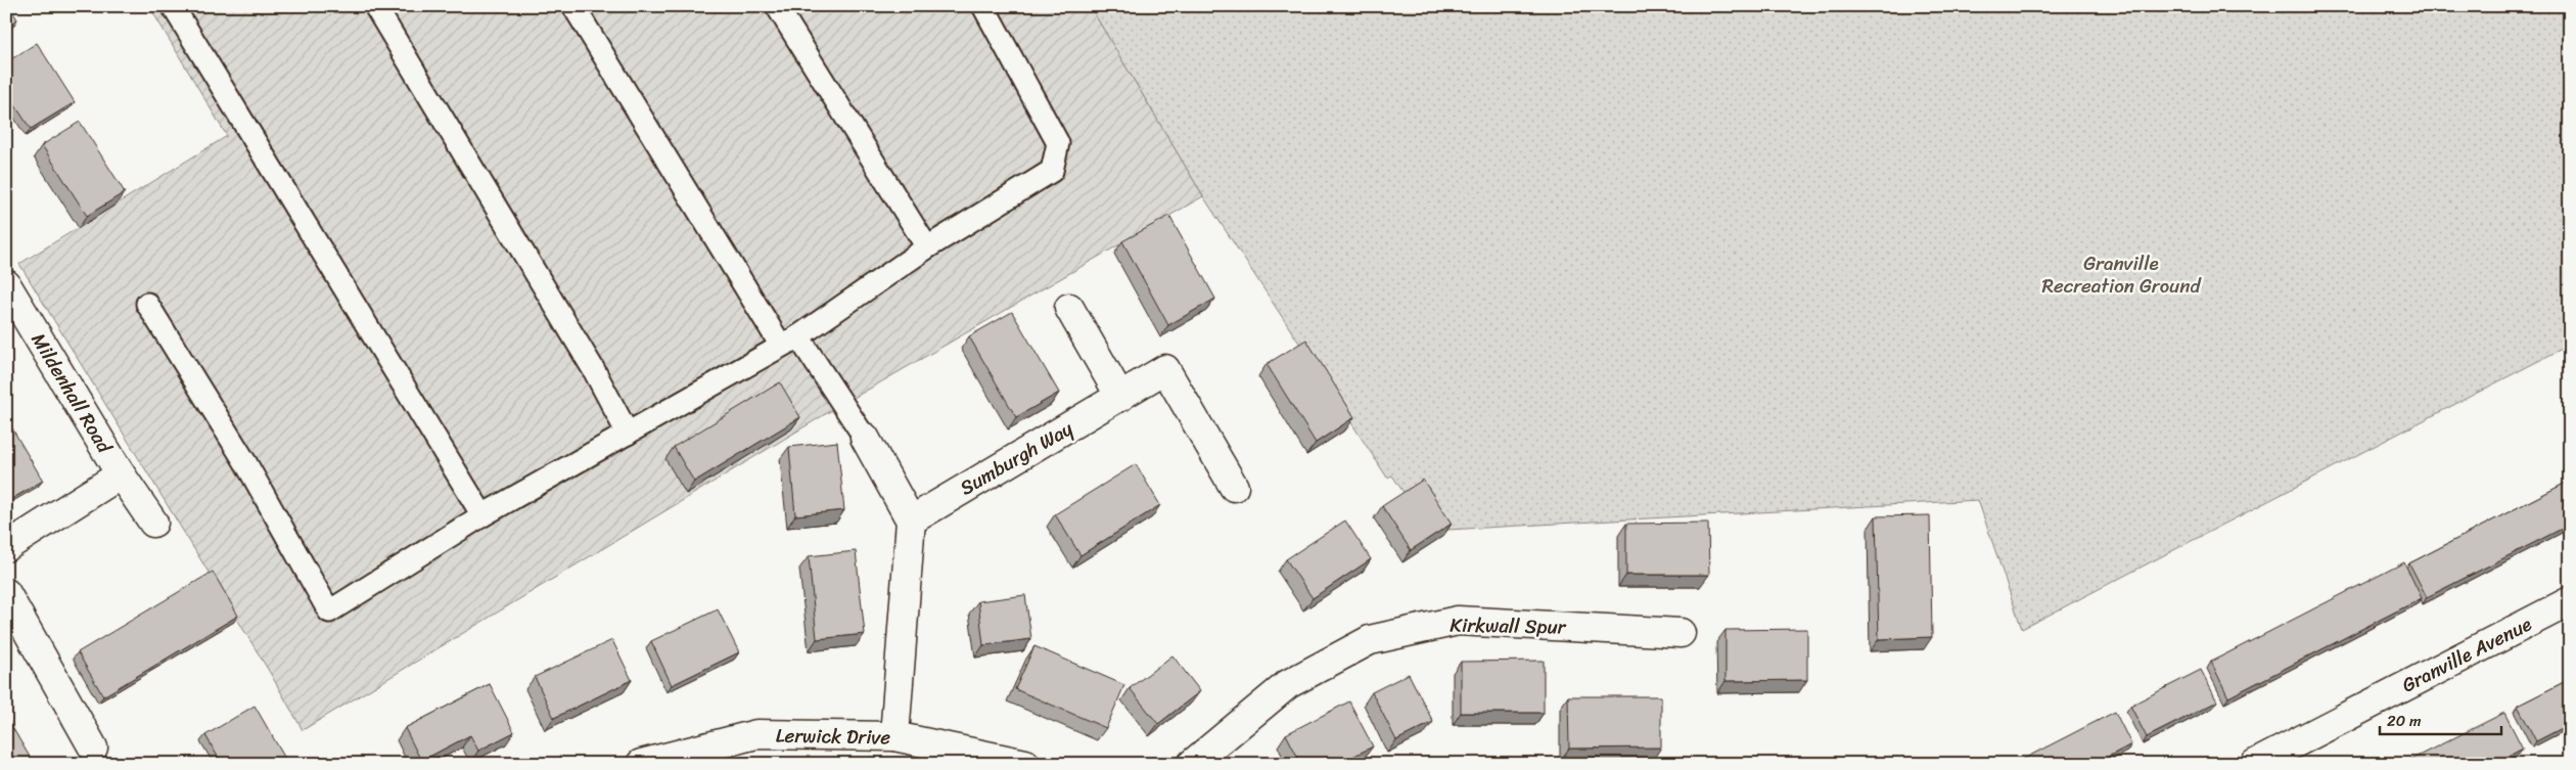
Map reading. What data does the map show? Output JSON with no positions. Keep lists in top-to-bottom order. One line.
{"streets":{"street":["Mildenhall Road","Sumburgh Way","Kirkwall Spur","Granville Avenue","Lerwick Drive"]},"parks":["Granville Recreation Ground"],"scale_bar":"20 m"}
